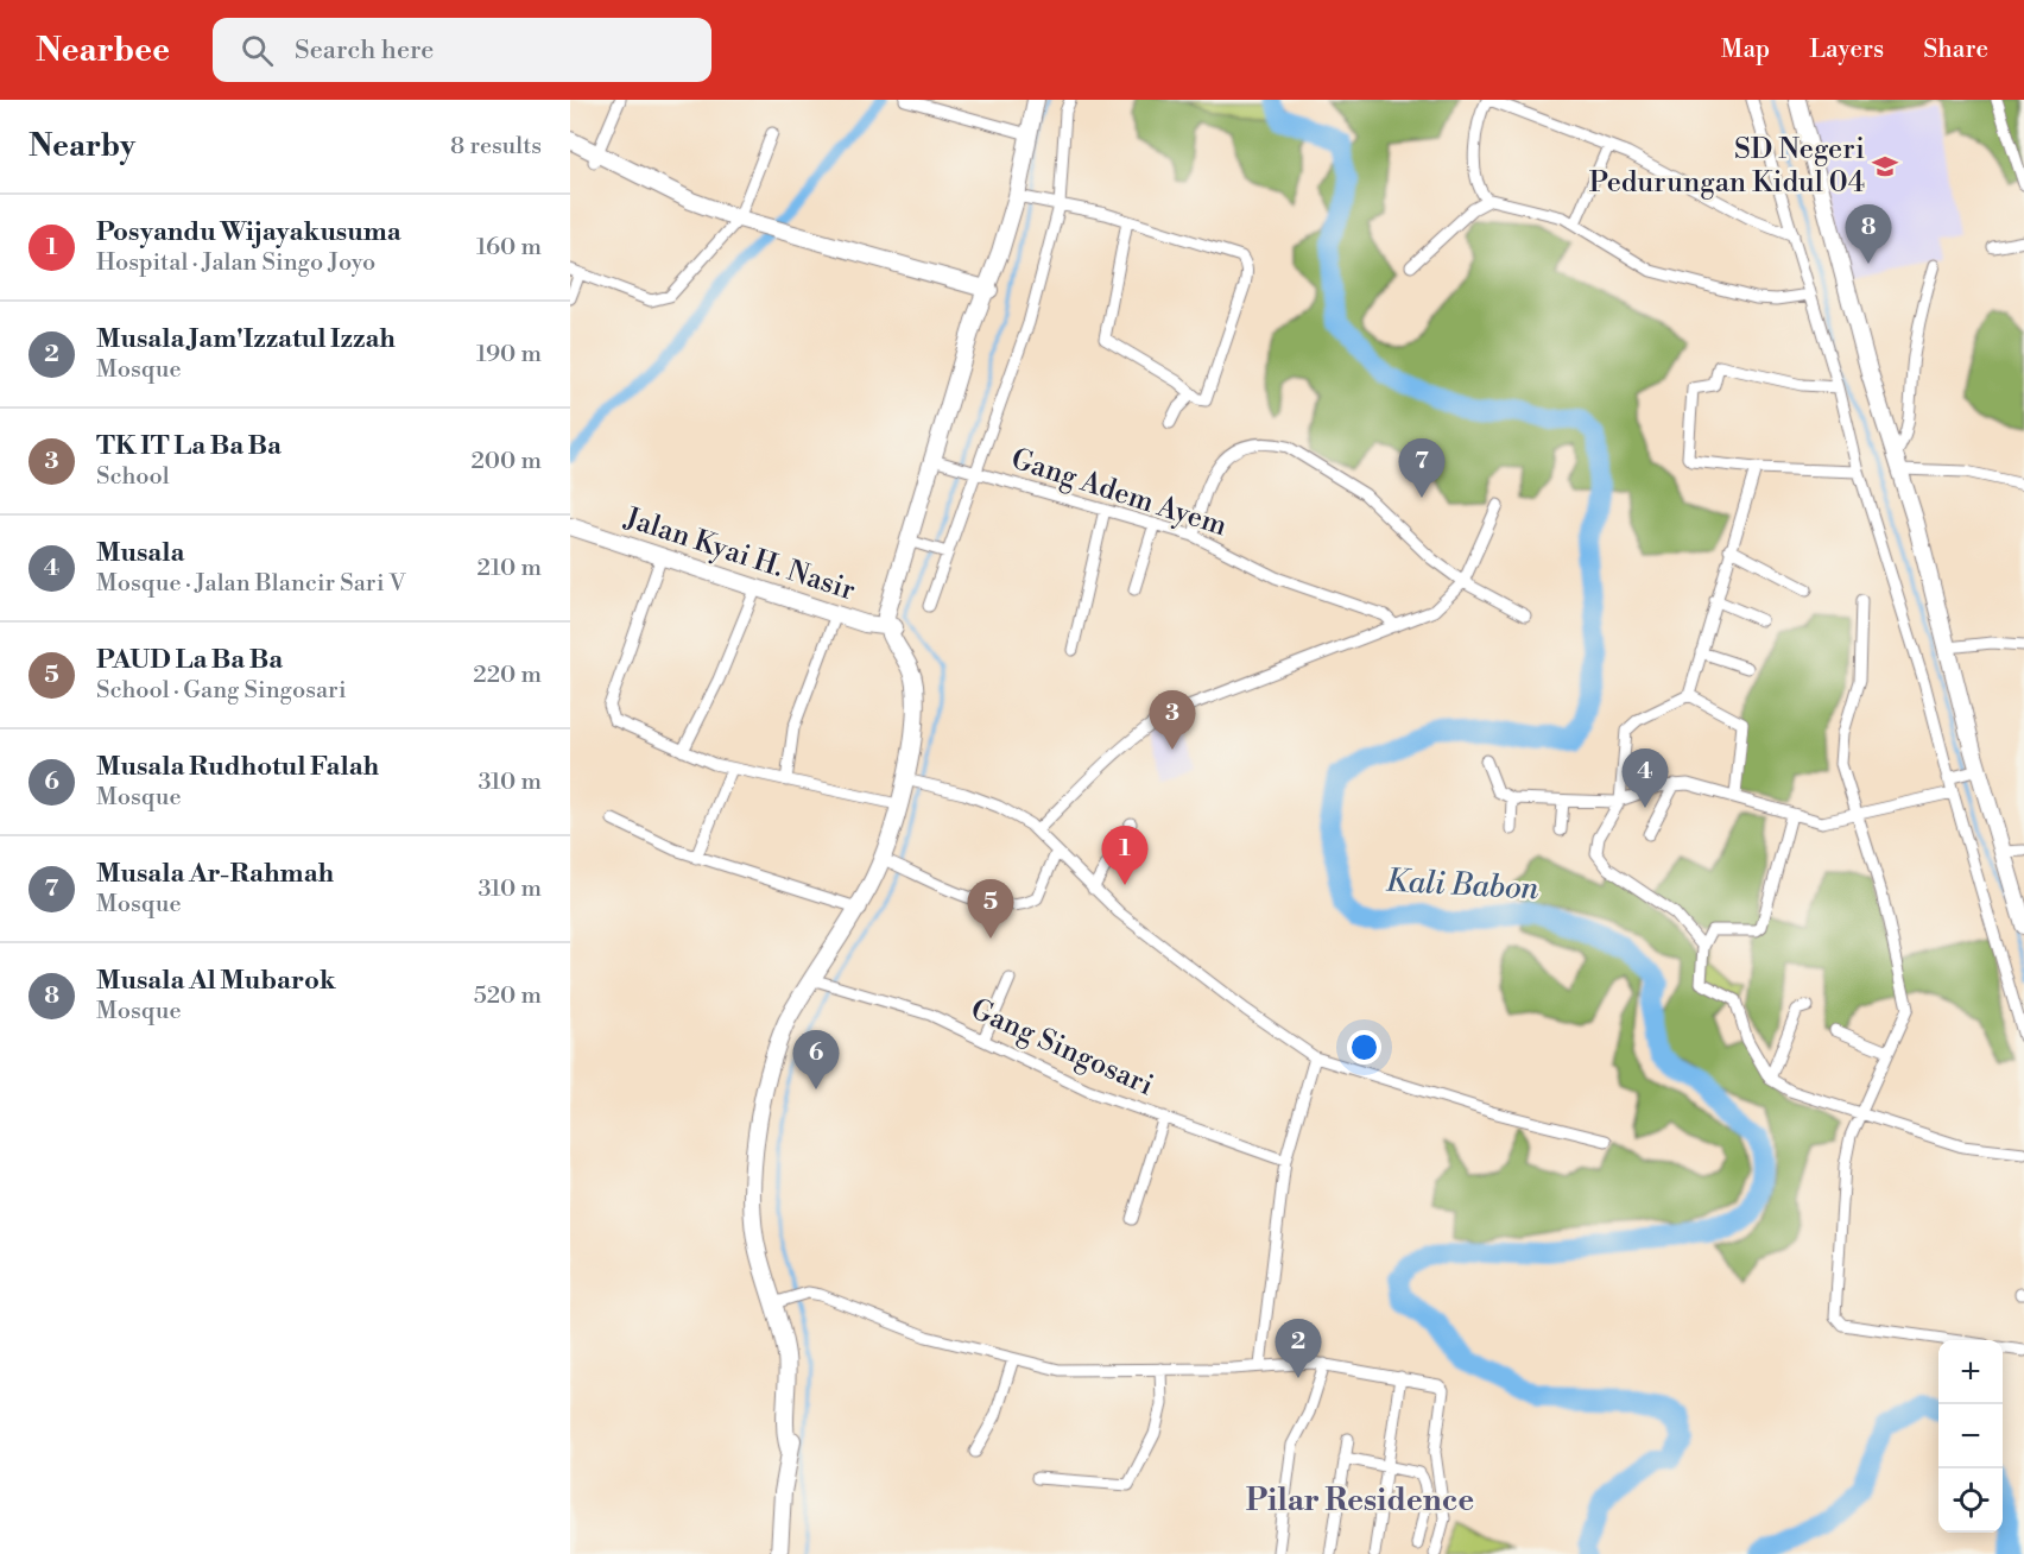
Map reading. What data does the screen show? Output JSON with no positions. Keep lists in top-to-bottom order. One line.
{"streets":{"main road":["Jalan Kyai H. Nasir"],"street":["Gang Adem Ayem","Gang Singosari"]},"districts":["Pilar Residence"],"water":["Kali Babon"],"places":{"school or university":["SD Negeri Pedurungan Kidul 04"]},"page":{"header":"Nearbee","search":"Search here","nav":["Map","Layers","Share"],"heading":["Nearby","8 results"],"list":[{"mark":"1","name":"Posyandu Wijayakusuma","note":"Hospital · Jalan Singo Joyo","value":"160 m"},{"mark":"2","name":"Musala Jam'Izzatul Izzah","note":"Mosque","value":"190 m"},{"mark":"3","name":"TK IT La Ba Ba","note":"School","value":"200 m"},{"mark":"4","name":"Musala","note":"Mosque · Jalan Blancir Sari V","value":"210 m"},{"mark":"5","name":"PAUD La Ba Ba","note":"School · Gang Singosari","value":"220 m"},{"mark":"6","name":"Musala Rudhotul Falah","note":"Mosque","value":"310 m"},{"mark":"7","name":"Musala Ar-Rahmah","note":"Mosque","value":"310 m"},{"mark":"8","name":"Musala Al Mubarok","note":"Mosque","value":"520 m"}],"pins":["8","7","3","4","1","5","6","2"],"map_buttons":["+","−"]}}
